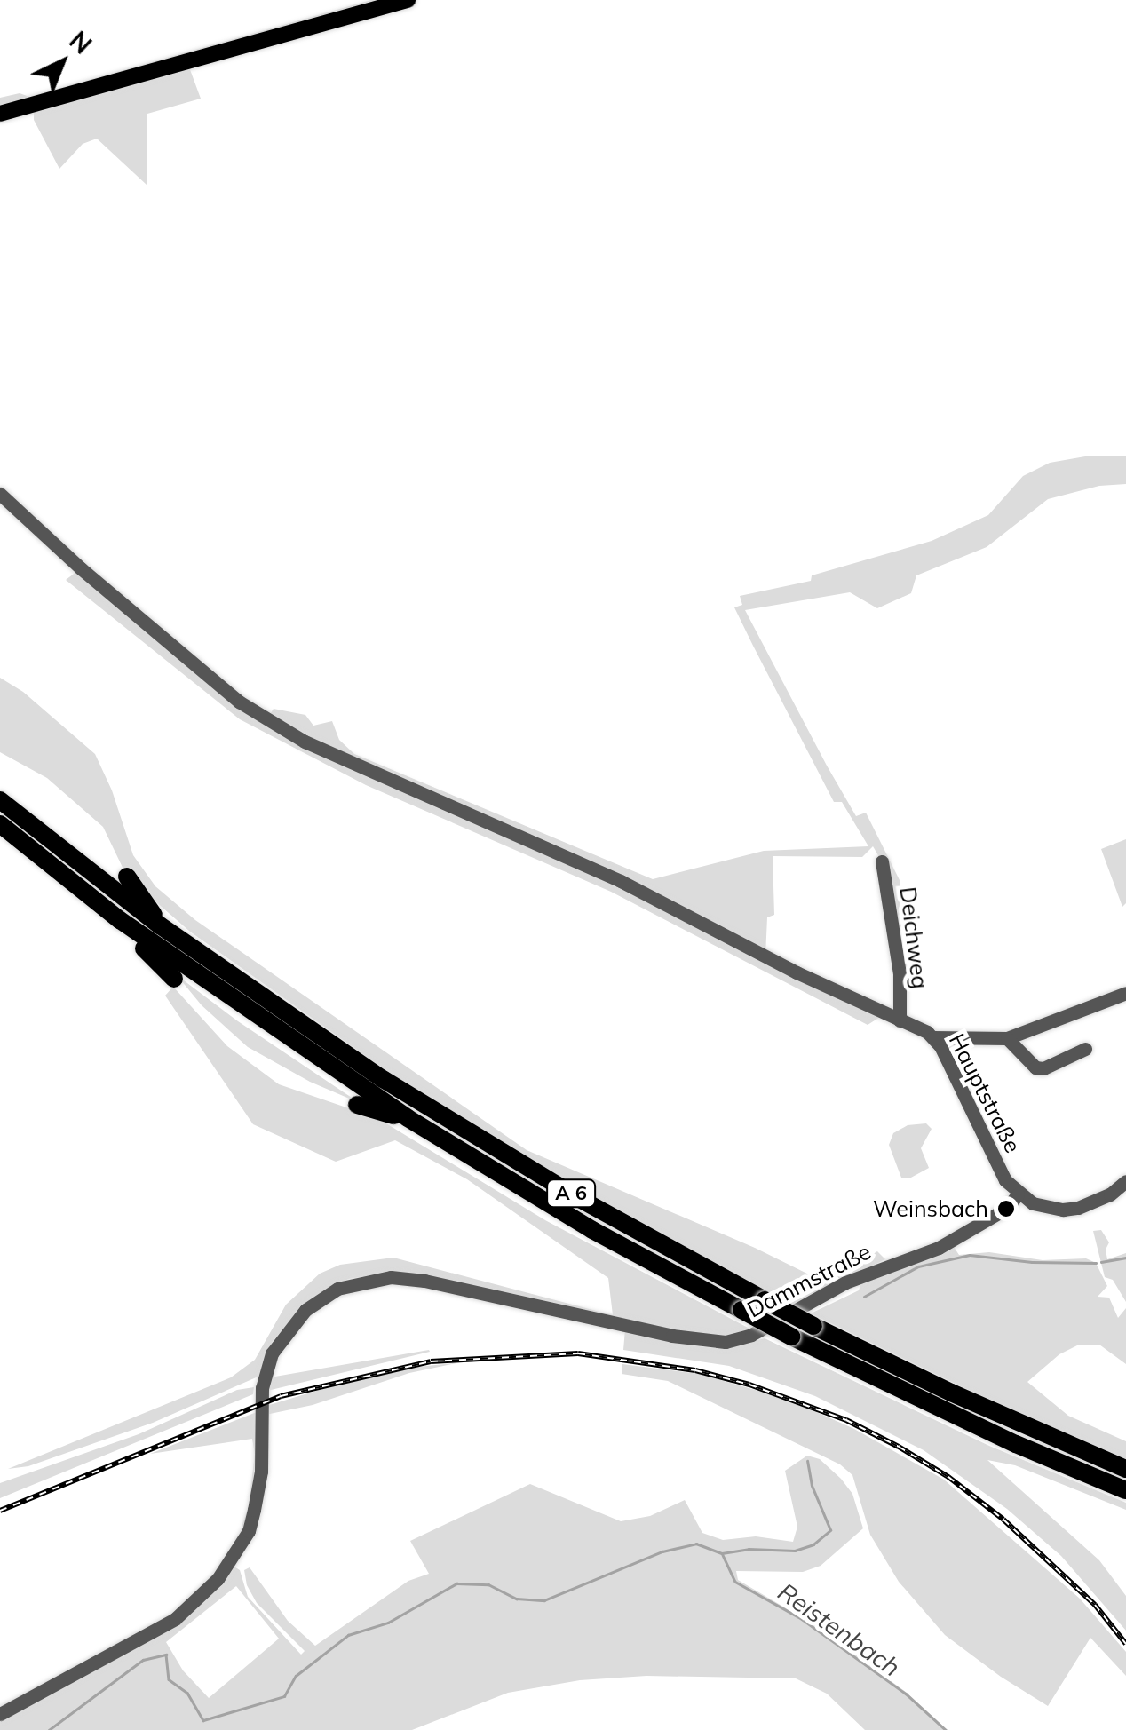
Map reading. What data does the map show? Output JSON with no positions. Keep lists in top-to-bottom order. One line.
{"streets":{"highway":["A 6"],"street":["Deichweg","Hauptstraße","Dammstraße"]},"crossings":[["Deichweg","Hauptstraße"],["Hauptstraße","Dammstraße"]],"water":["Reistenbach"],"places":["Weinsbach"],"north":"top right"}
